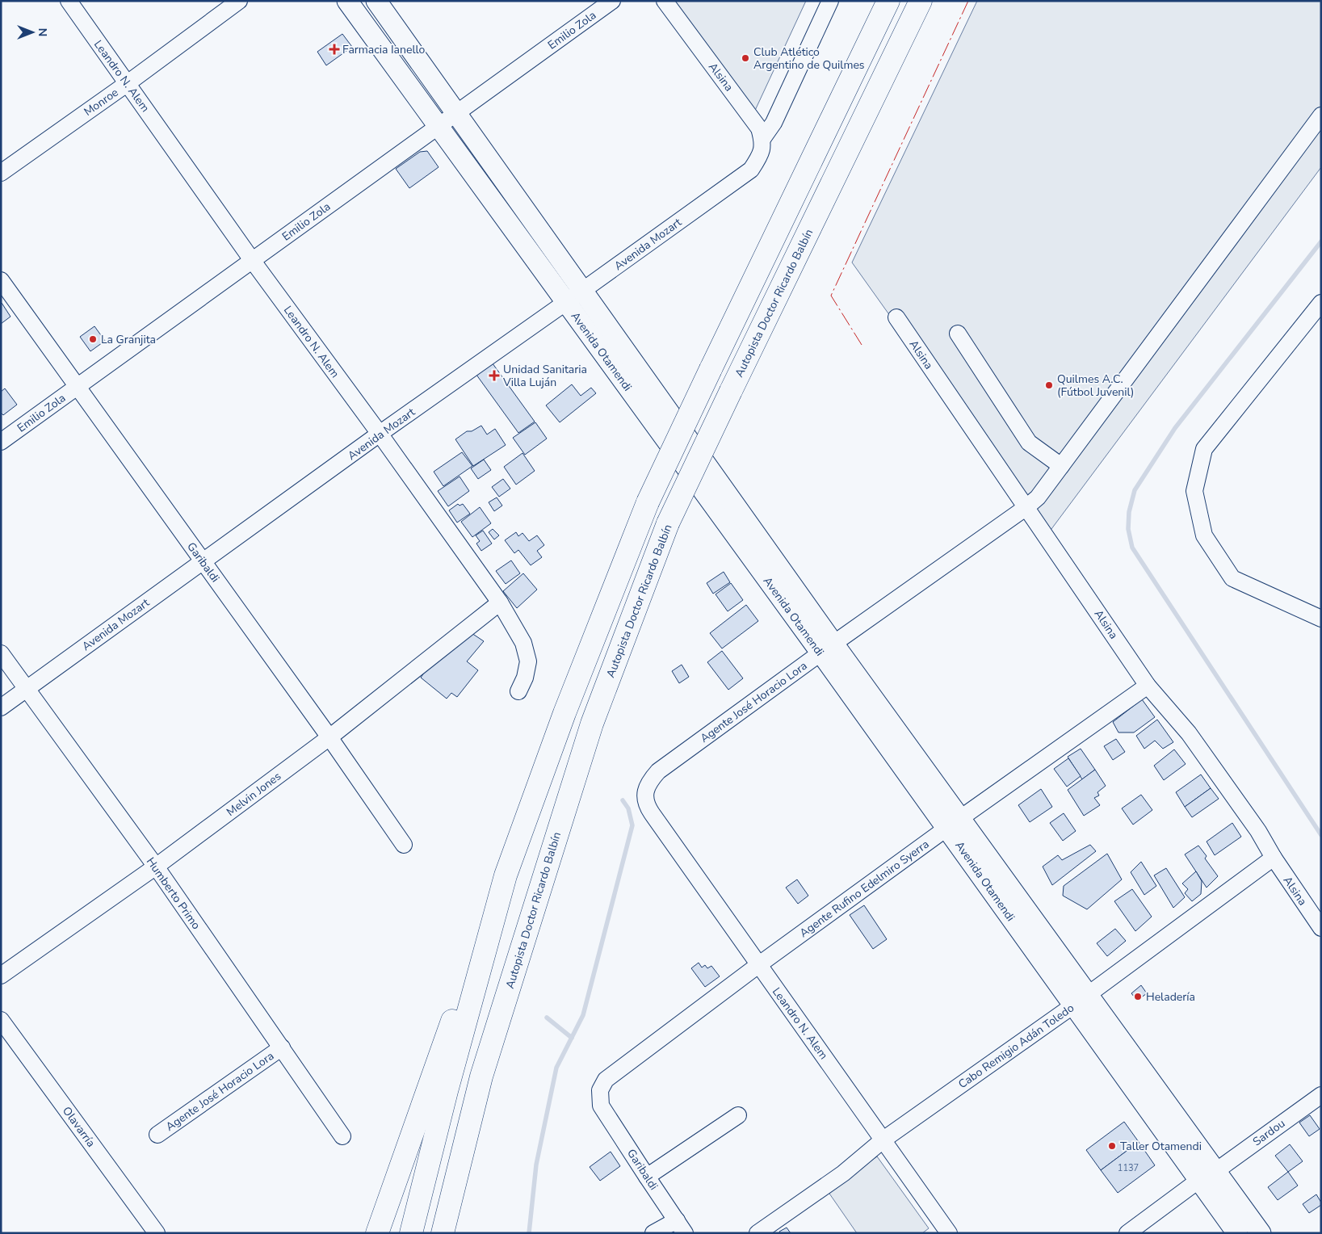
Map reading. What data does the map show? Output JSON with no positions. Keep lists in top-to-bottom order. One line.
{"streets":{"highway":["Autopista Doctor Ricardo Balbín"],"main road":["Avenida Otamendi"],"street":["Emilio Zola","Leandro N. Alem","Alsina","Monroe","Avenida Mozart","Garibaldi","Agente José Horacio Lora","Melvin Jones","Agente Rufino Edelmiro Syerra","Humberto Primo","Cabo Remigio Adán Toledo","Olavarría","Sardou"]},"crossings":[["Emilio Zola","Leandro N. Alem"],["Emilio Zola","Avenida Otamendi"],["Emilio Zola","Garibaldi"],["Leandro N. Alem","Monroe"],["Leandro N. Alem","Avenida Mozart"],["Leandro N. Alem","Agente José Horacio Lora"],["Leandro N. Alem","Melvin Jones"],["Leandro N. Alem","Agente Rufino Edelmiro Syerra"],["Leandro N. Alem","Cabo Remigio Adán Toledo"],["Alsina","Avenida Mozart"],["Alsina","Agente José Horacio Lora"],["Alsina","Agente Rufino Edelmiro Syerra"],["Alsina","Cabo Remigio Adán Toledo"],["Avenida Mozart","Avenida Otamendi"],["Avenida Mozart","Garibaldi"],["Avenida Mozart","Humberto Primo"],["Avenida Otamendi","Agente José Horacio Lora"],["Avenida Otamendi","Agente Rufino Edelmiro Syerra"],["Avenida Otamendi","Cabo Remigio Adán Toledo"],["Avenida Otamendi","Sardou"],["Garibaldi","Melvin Jones"],["Garibaldi","Agente Rufino Edelmiro Syerra"],["Agente José Horacio Lora","Humberto Primo"],["Melvin Jones","Humberto Primo"]],"places":{"health":["Farmacia Ianello","Unidad Sanitaria Villa Luján"],"other":["Club Atlético Argentino de Quilmes","La Granjita","Quilmes A.C. (Fútbol Juvenil)","Heladería","Taller Otamendi"]},"house_numbers":["1137"],"north":"right"}
